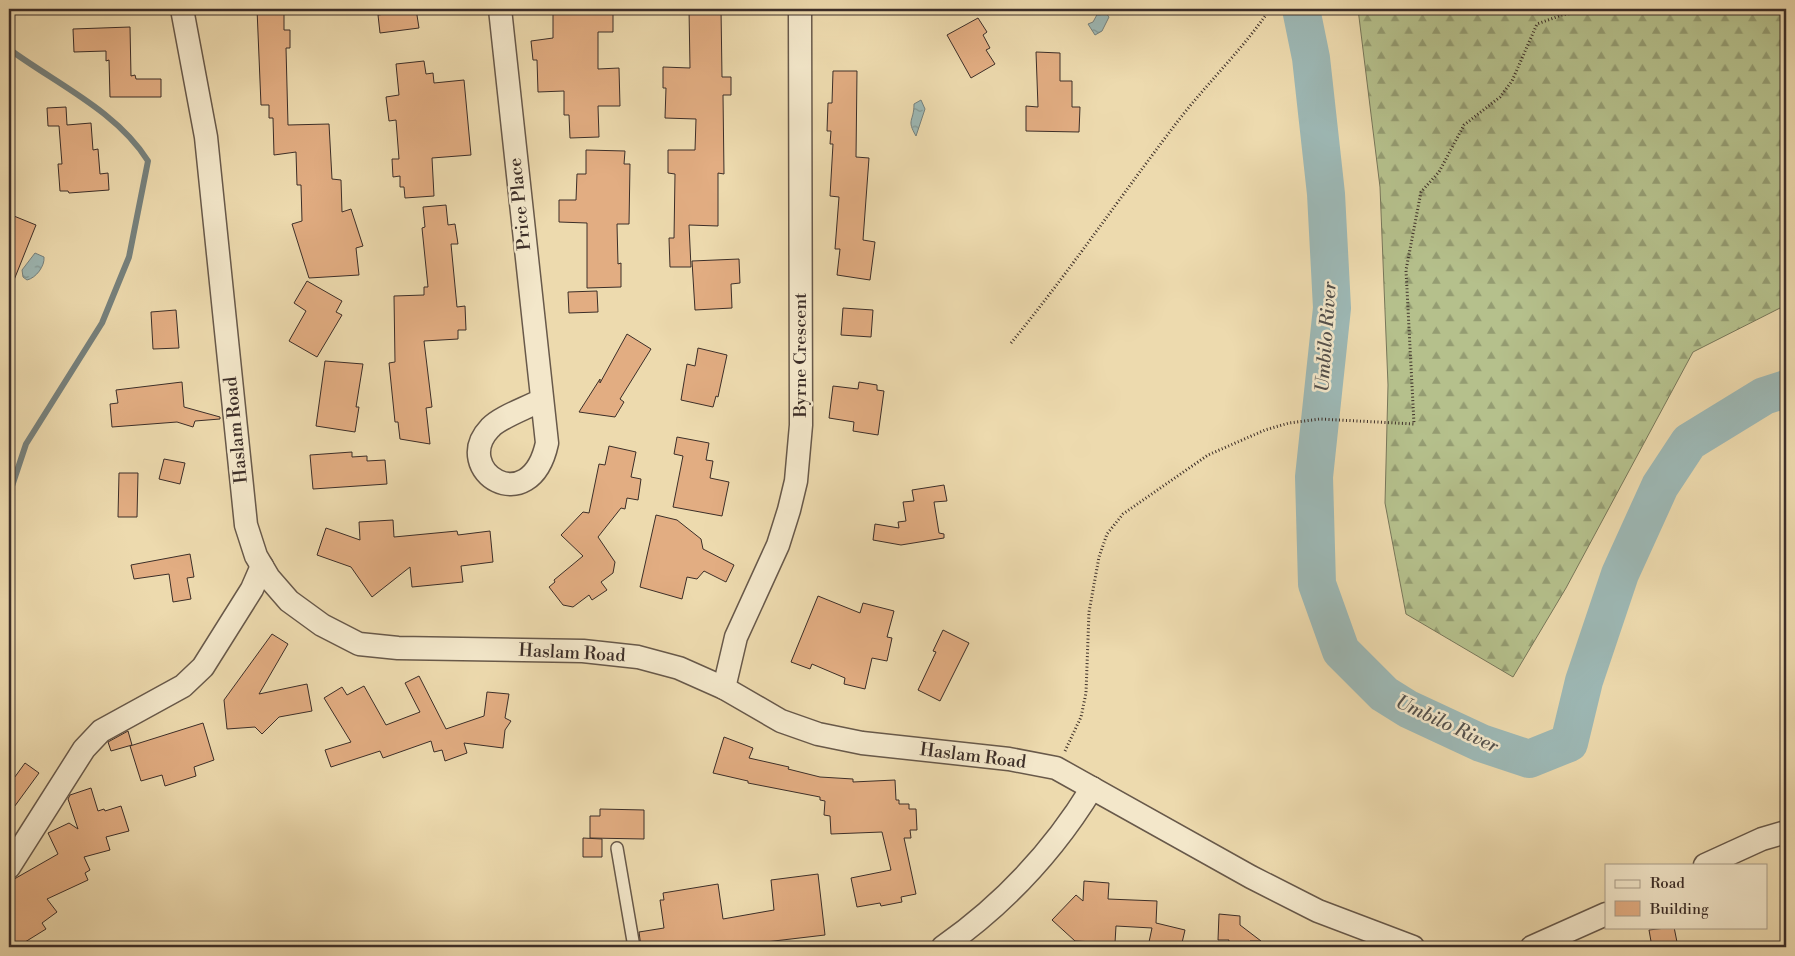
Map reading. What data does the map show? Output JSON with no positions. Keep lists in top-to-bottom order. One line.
{"streets":{"street":["Price Place","Byrne Crescent","Haslam Road"]},"crossings":[["Byrne Crescent","Haslam Road"]],"water":["Umbilo River"],"legend":["Road","Building"]}
